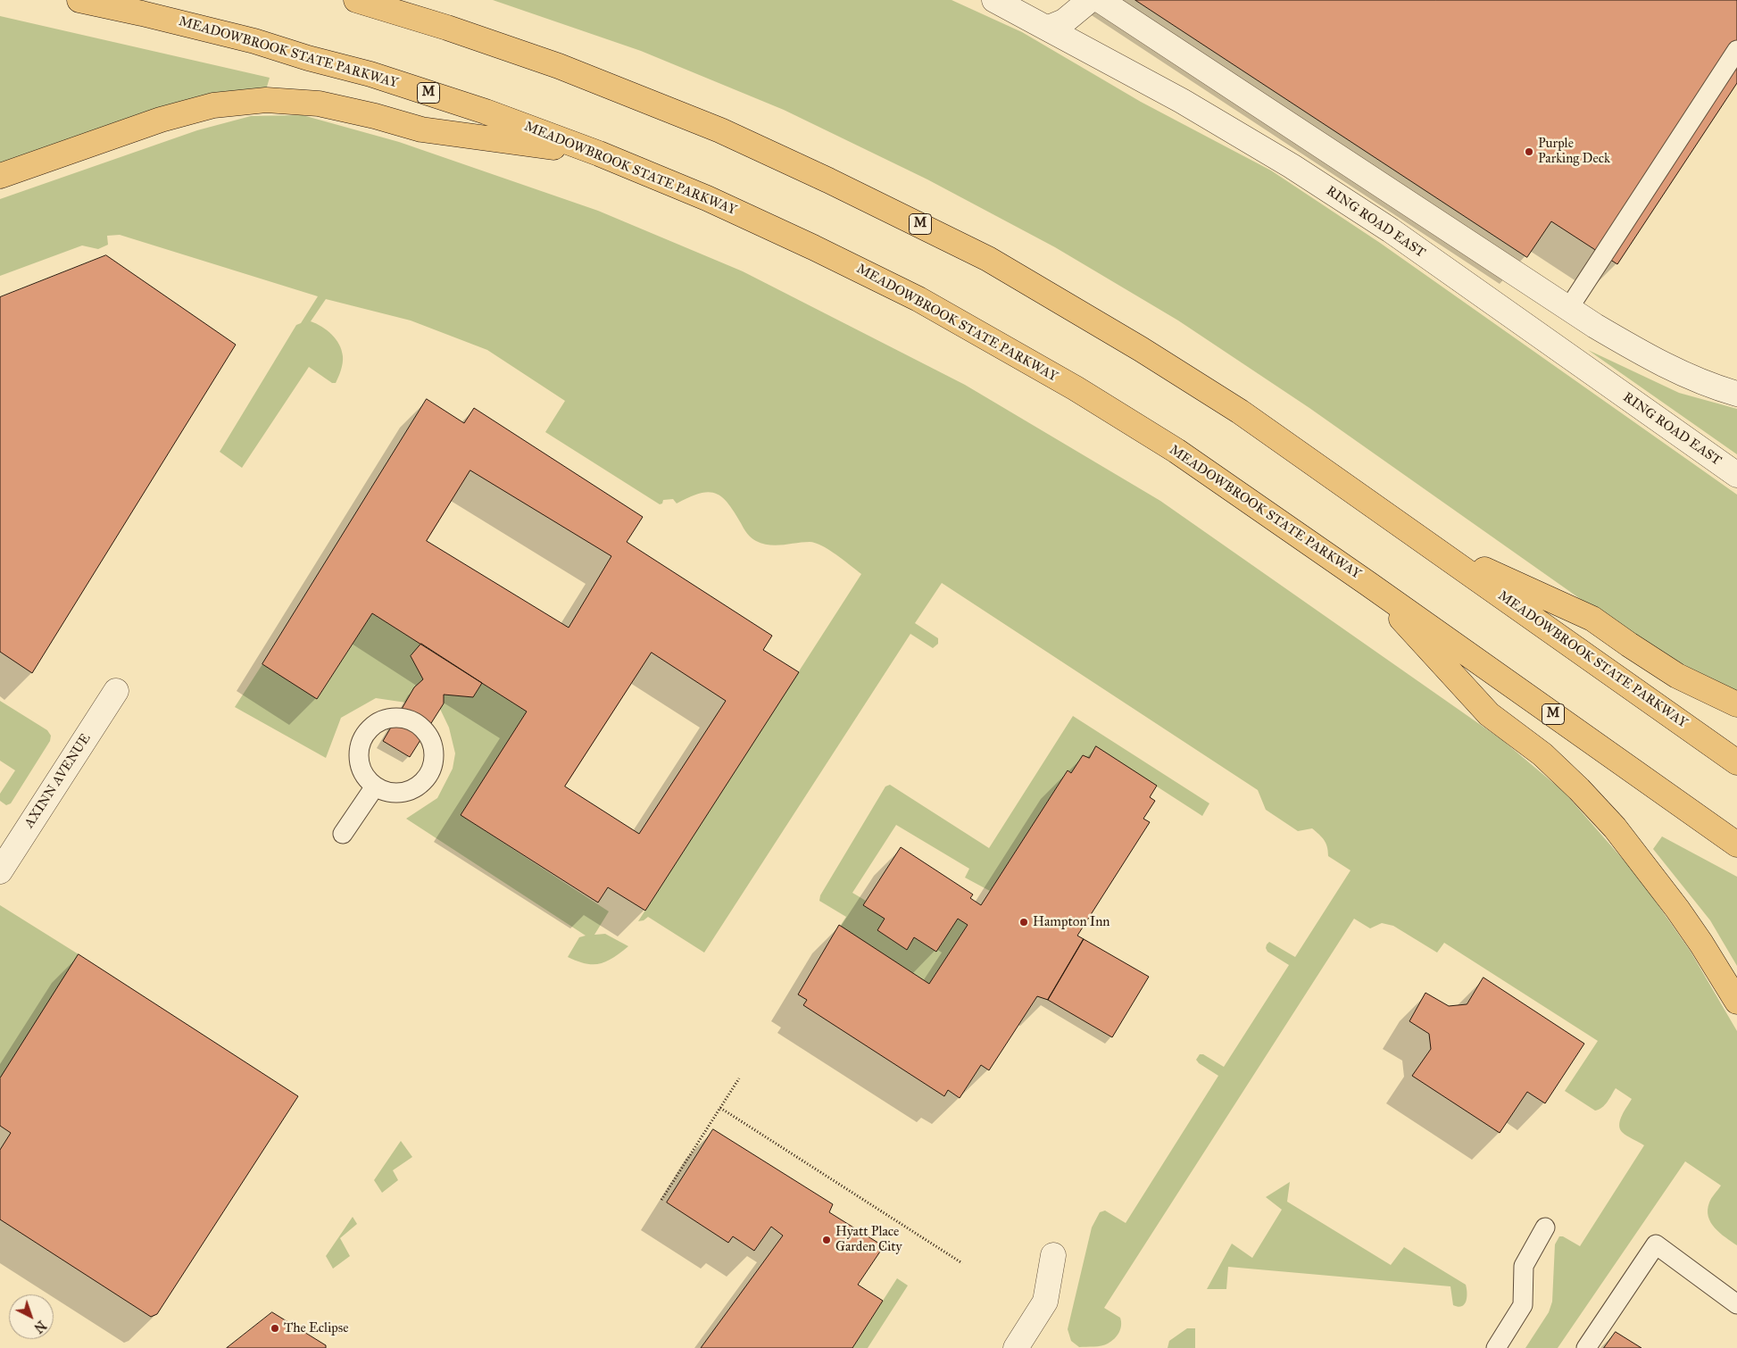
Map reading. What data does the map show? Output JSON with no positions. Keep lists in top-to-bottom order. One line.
{"streets":{"highway":["MEADOWBROOK STATE PARKWAY","M"],"street":["RING ROAD EAST","AXINN AVENUE"]},"places":["Purple Parking Deck","Hampton Inn","Hyatt Place Garden City","The Eclipse"],"north":"bottom right"}
